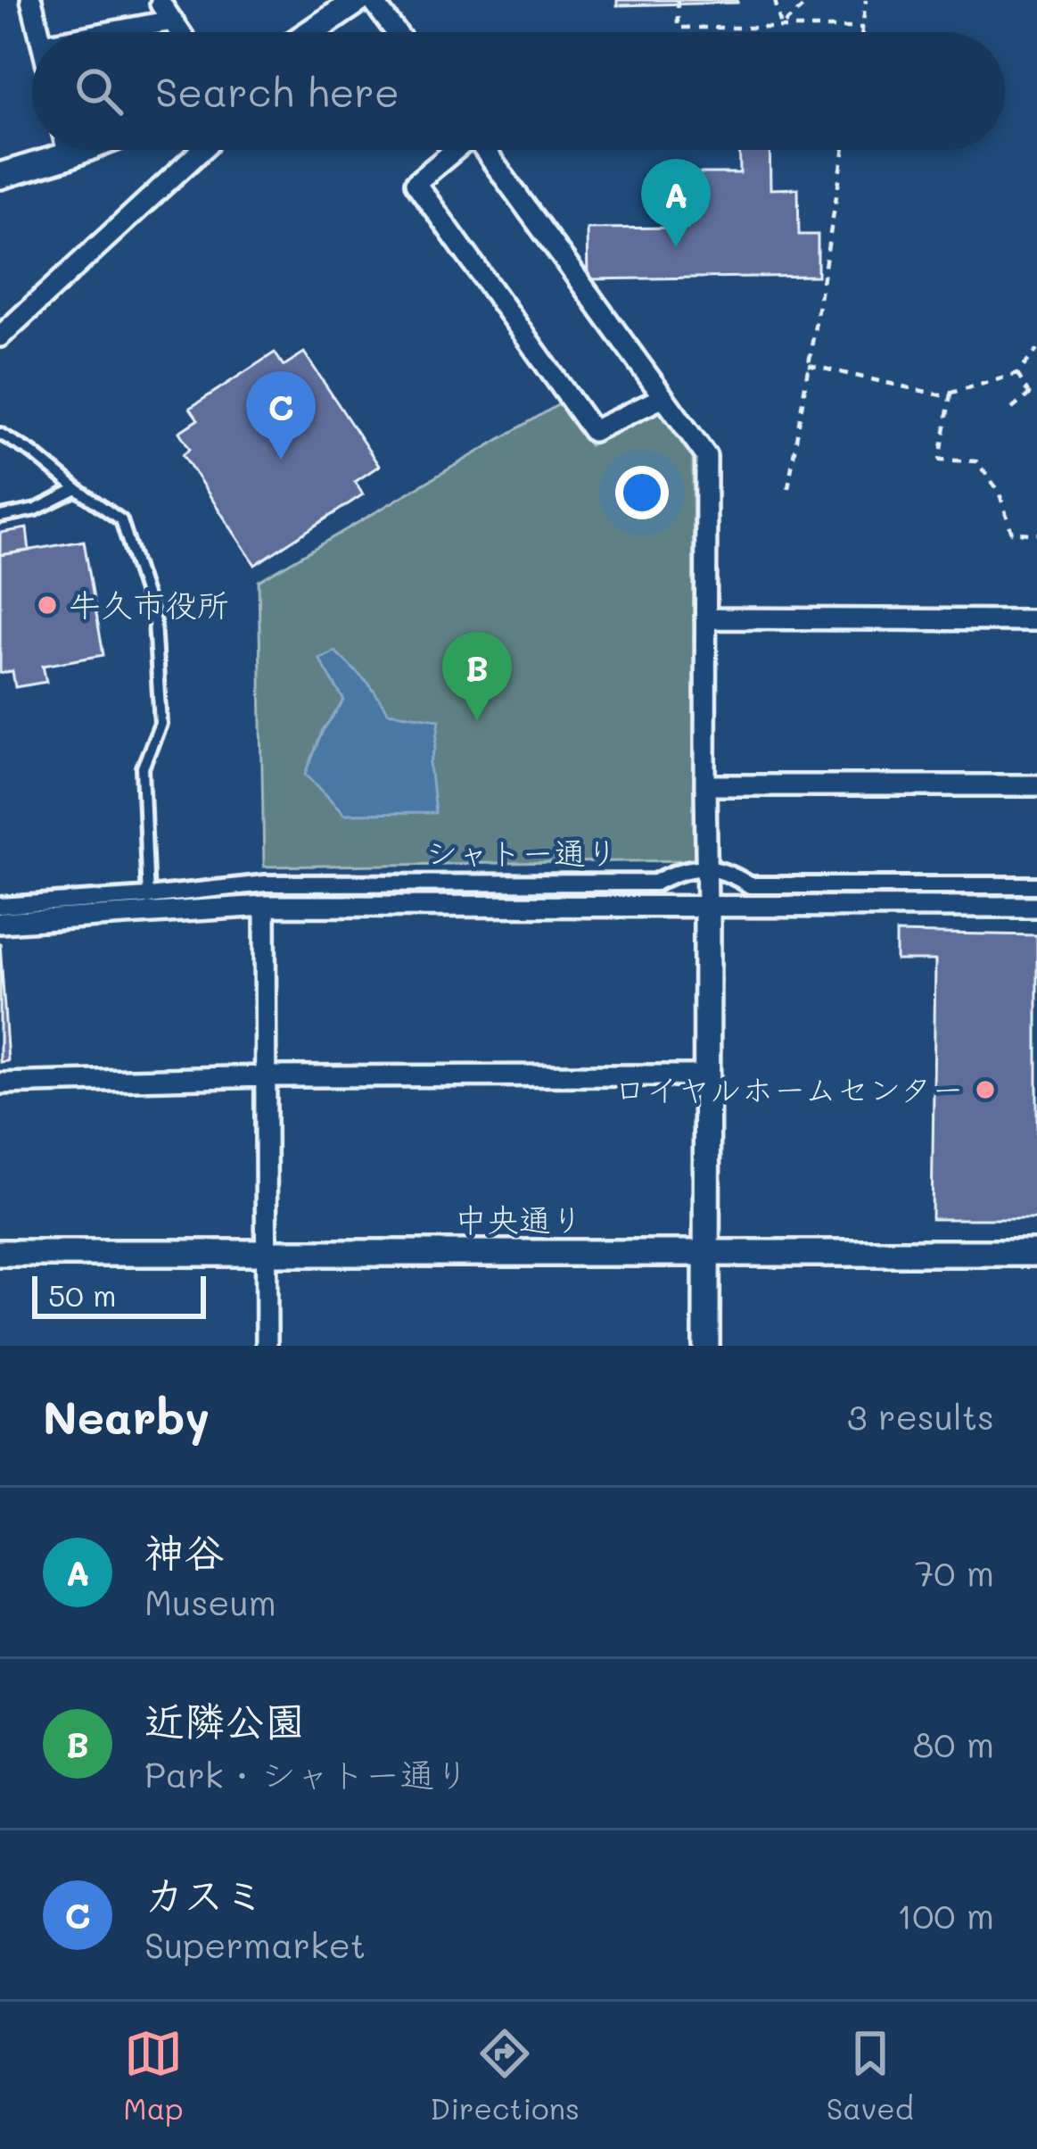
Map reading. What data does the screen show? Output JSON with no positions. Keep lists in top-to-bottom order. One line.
{"streets":{"street":["シャトー通り","中央通り"]},"places":["牛久市役所","ロイヤルホームセンター"],"scale_bar":"50 m","page":{"search":"Search here","pins":["A","C","B"],"scale":"50 m","heading":["Nearby","3 results"],"list":[{"mark":"A","name":"神谷","note":"Museum","value":"70 m"},{"mark":"B","name":"近隣公園","note":"Park · シャトー通り","value":"80 m"},{"mark":"C","name":"カスミ","note":"Supermarket","value":"100 m"}],"nav":["Map","Directions","Saved"]}}
